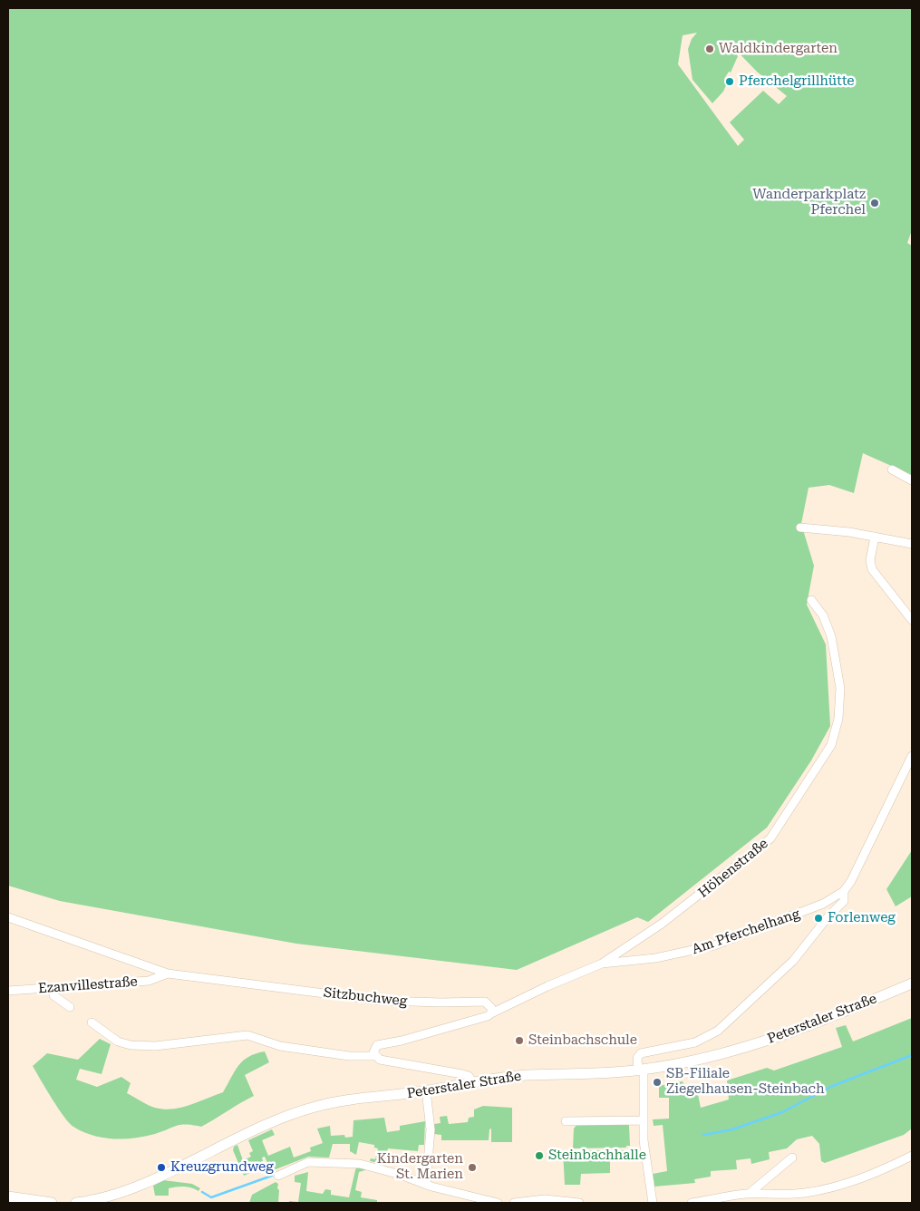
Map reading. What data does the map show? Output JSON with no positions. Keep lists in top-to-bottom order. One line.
{"streets":{"main road":["Peterstaler Straße"],"street":["Höhenstraße","Am Pferchelhang","Ezanvillestraße","Sitzbuchweg"]},"crossings":[["Höhenstraße","Am Pferchelhang"],["Höhenstraße","Sitzbuchweg"],["Ezanvillestraße","Sitzbuchweg"]],"places":["Waldkindergarten","Pferchelgrillhütte","Wanderparkplatz Pferchel","Forlenweg","Steinbachschule","SB-Filiale Ziegelhausen-Steinbach","Steinbachhalle","Kreuzgrundweg","Kindergarten St. Marien"]}
